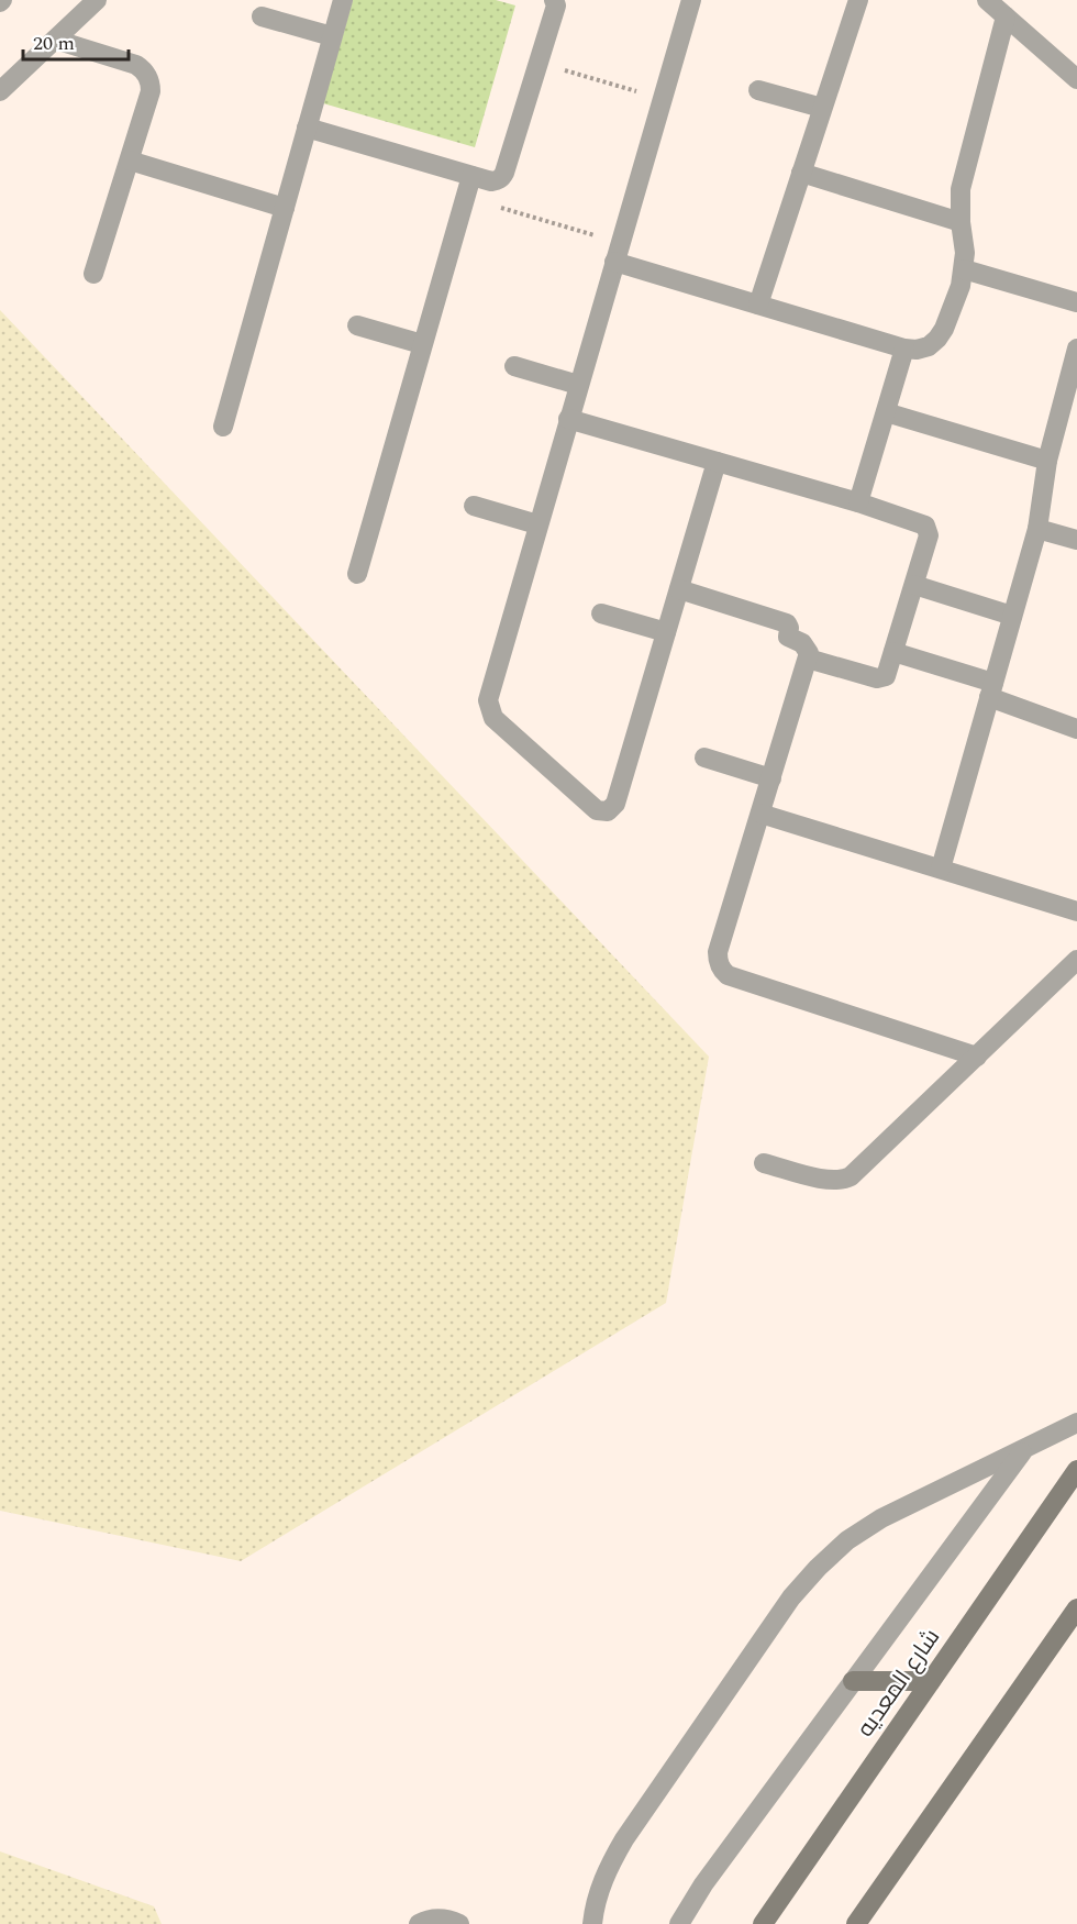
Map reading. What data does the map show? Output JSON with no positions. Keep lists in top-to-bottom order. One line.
{"streets":{"main road":["شارع المعديه"]},"scale_bar":"20 m"}
